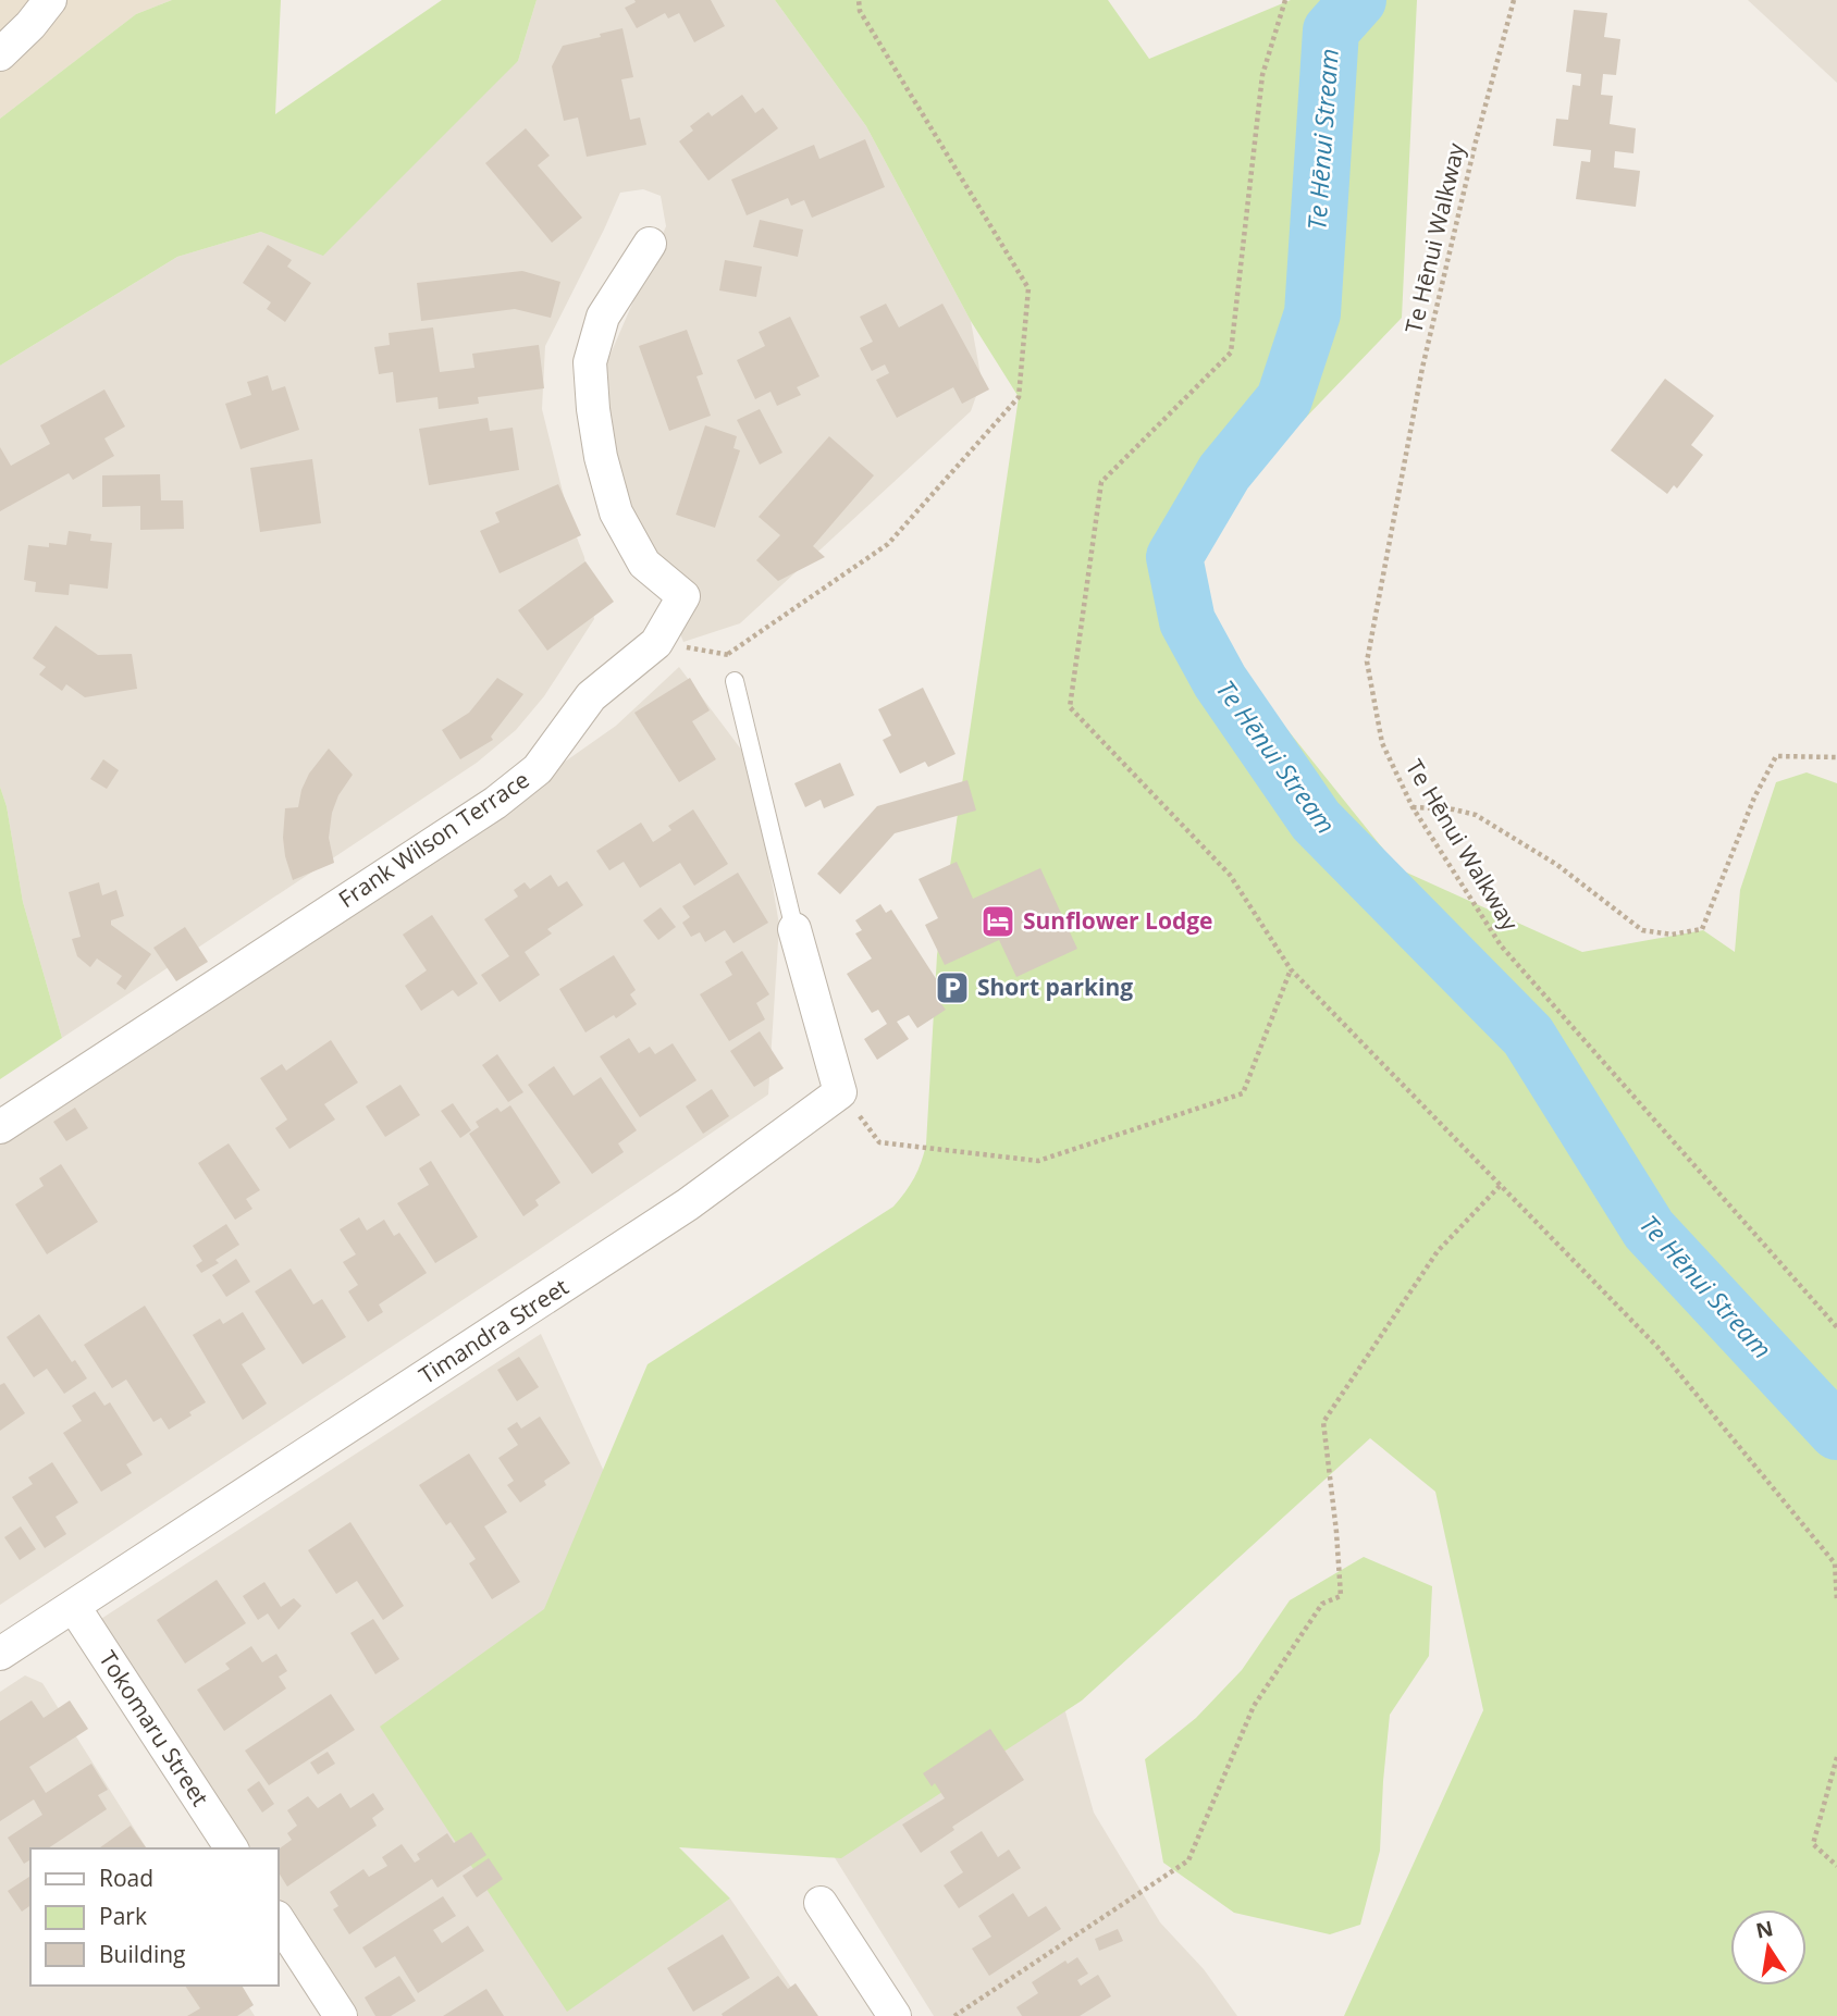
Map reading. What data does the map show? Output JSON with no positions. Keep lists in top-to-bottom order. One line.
{"streets":{"street":["Frank Wilson Terrace","Timandra Street","Tokomaru Street"],"path":["Te Hēnui Walkway"]},"crossings":[["Timandra Street","Tokomaru Street"]],"water":["Te Hēnui Stream"],"places":{"hotel":["Sunflower Lodge"],"parking":["Short parking"]},"legend":["Road","Park","Building"],"north":"top"}
